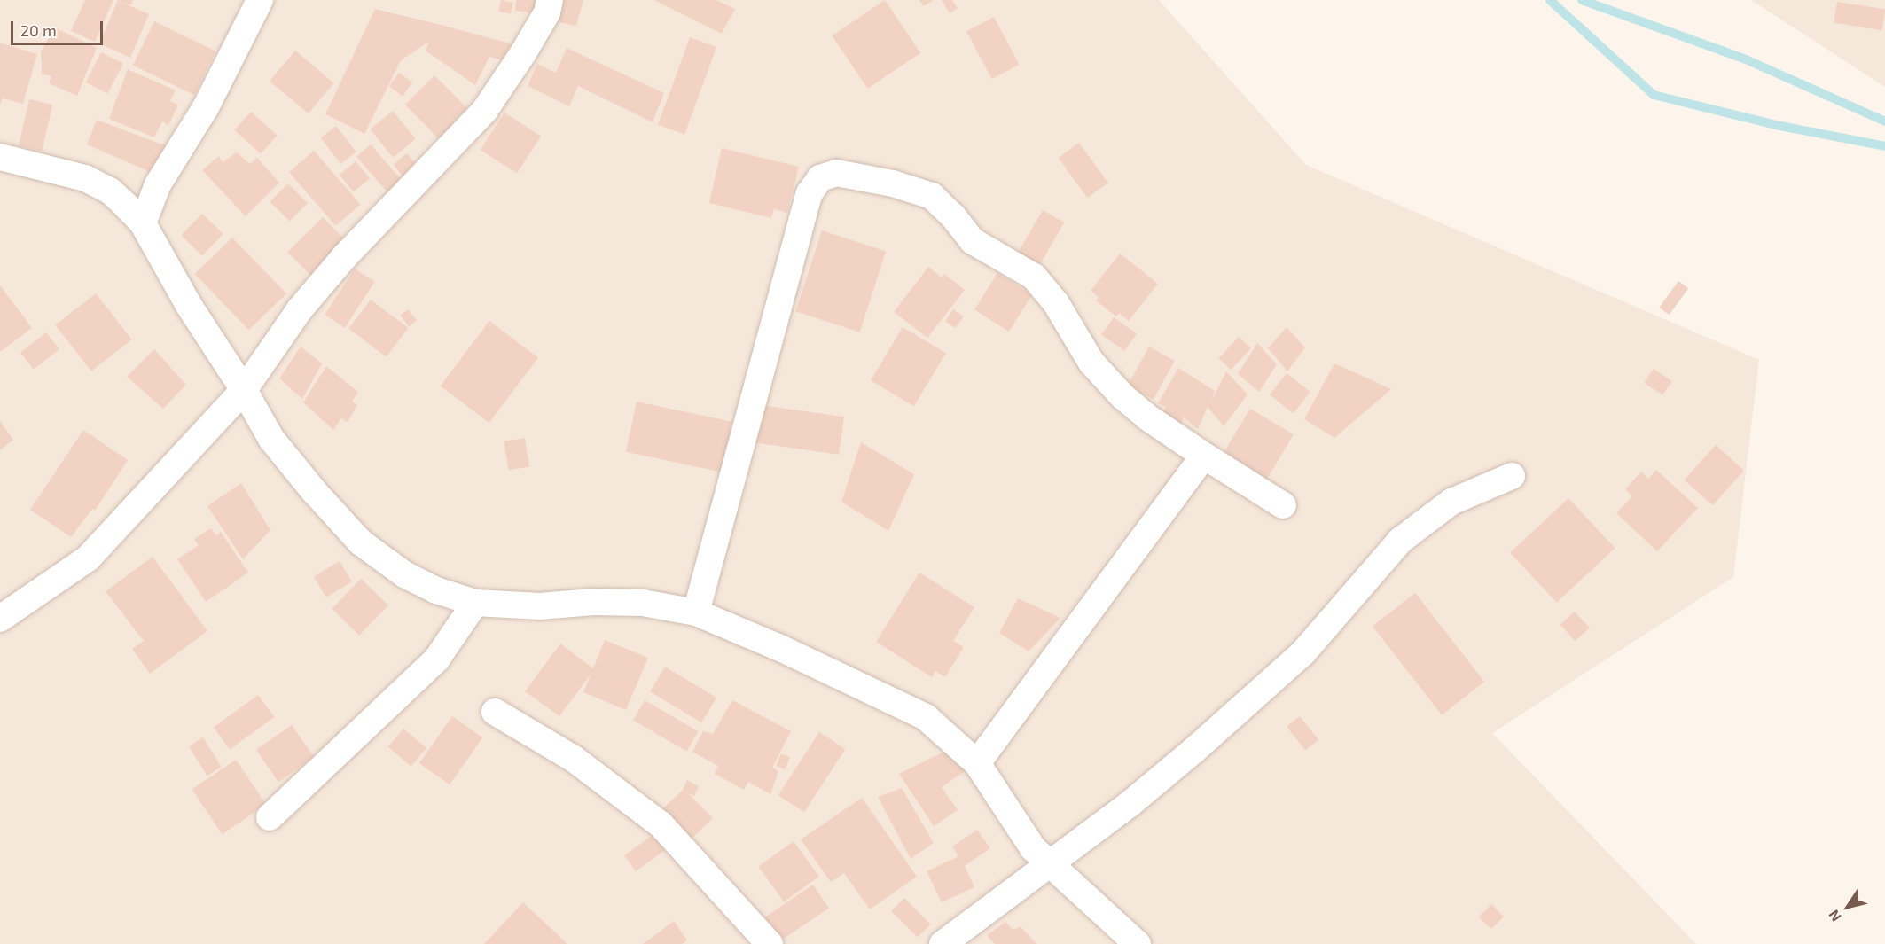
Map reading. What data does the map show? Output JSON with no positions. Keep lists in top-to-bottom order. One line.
{"scale_bar":"20 m","north":"bottom left"}
